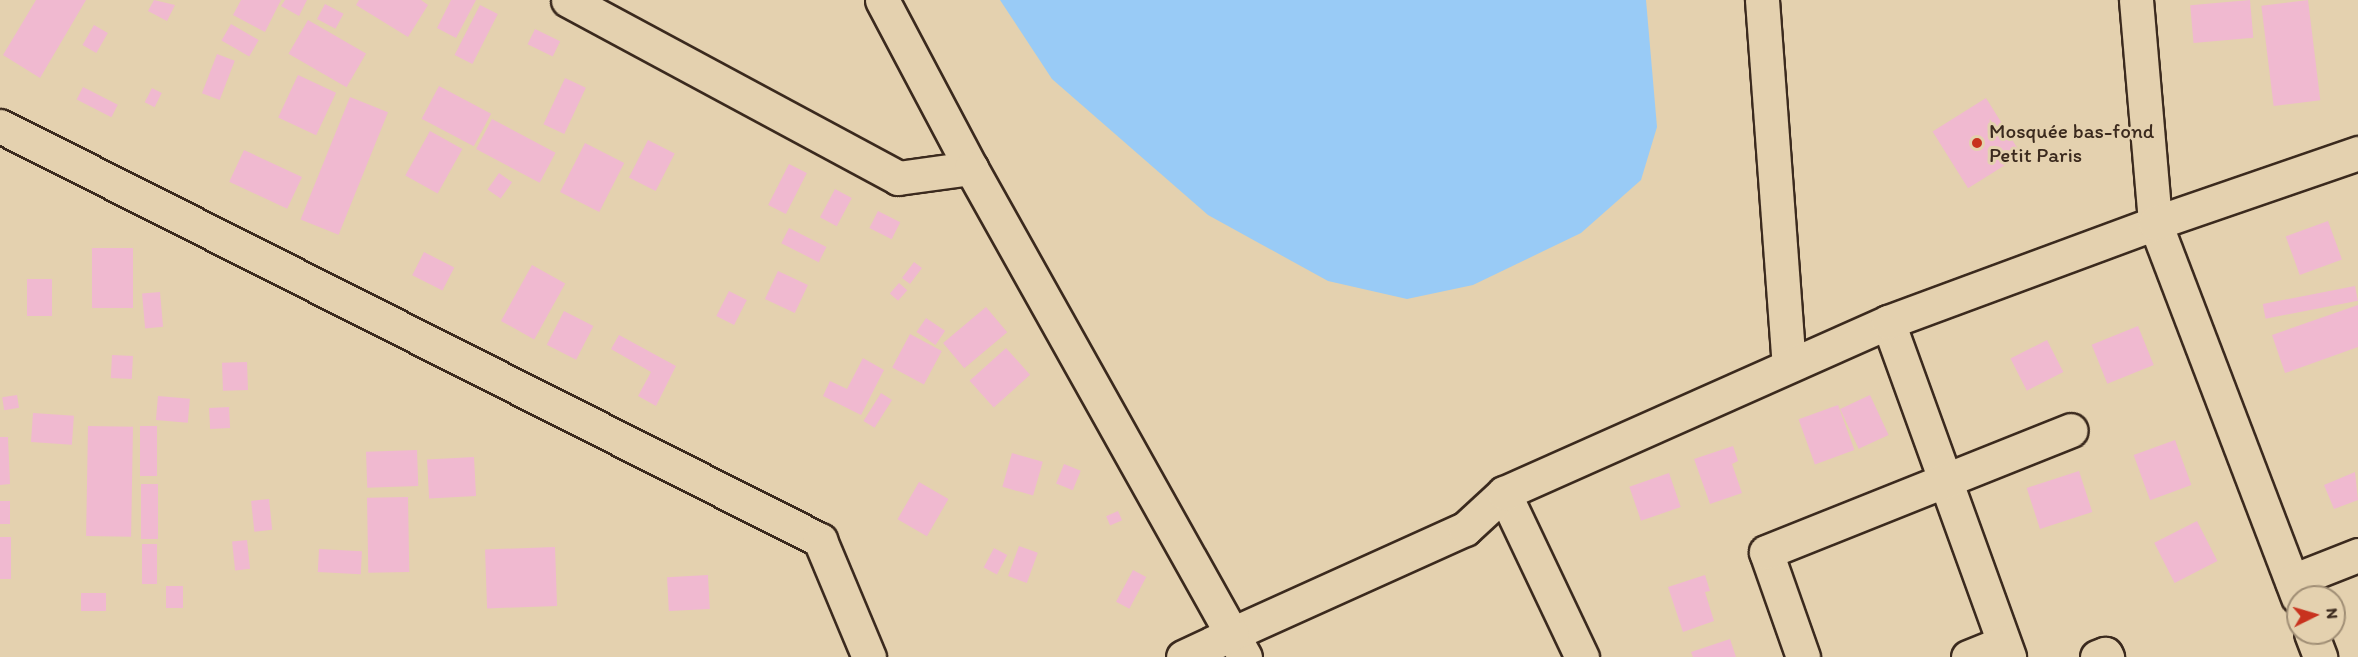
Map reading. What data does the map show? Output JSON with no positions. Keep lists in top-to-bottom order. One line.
{"places":["Mosquée bas-fond Petit Paris"],"north":"right"}
